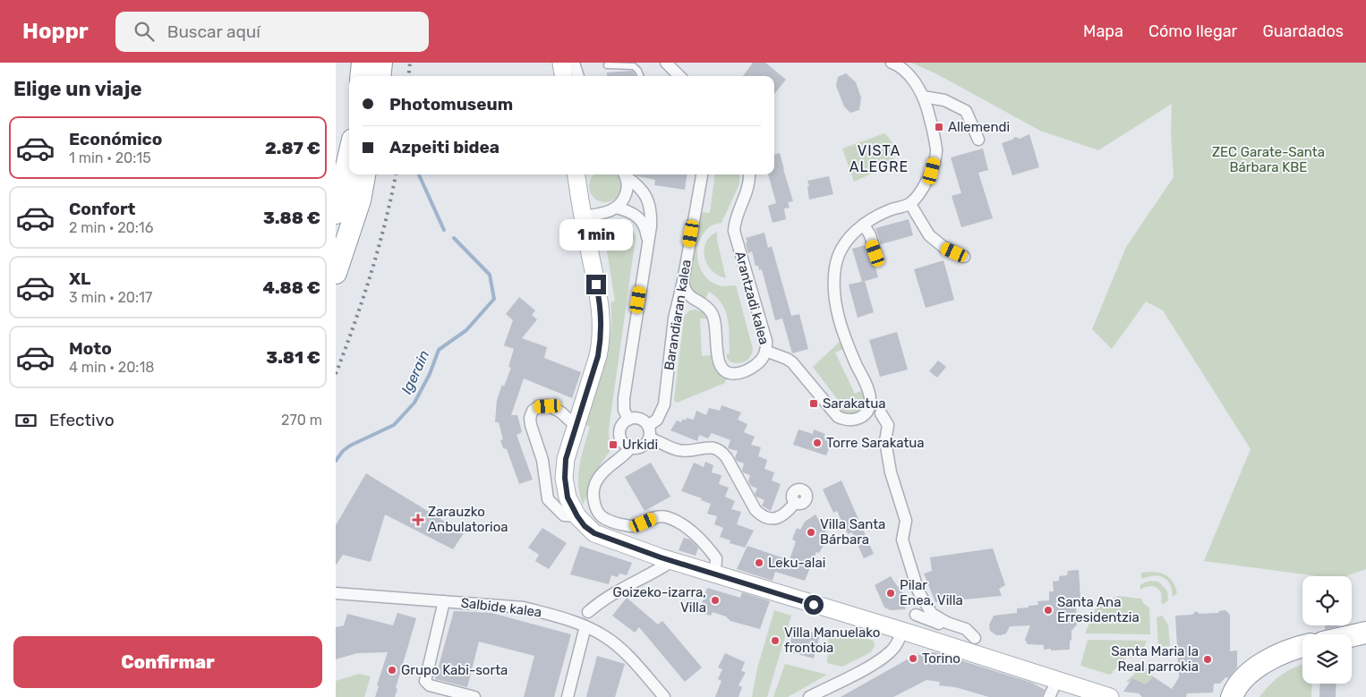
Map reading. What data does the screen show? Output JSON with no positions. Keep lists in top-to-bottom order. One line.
{"streets":{"street":["Arantzadi kalea","Barandiaran kalea","Salbide kalea"]},"crossings":[["Arantzadi kalea","Barandiaran kalea"]],"districts":["VISTA ALEGRE"],"water":["Igerain"],"parks":["ZEC Garate-Santa Bárbara KBE"],"places":{"transit":["Allemendi","Sarakatua","Urkidi"],"other":["Torre Sarakatua","Villa Santa Bárbara","Leku-alai","Pilar Enea, Villa","Goizeko-izarra, Villa","Santa Ana Erresidentzia","Villa Manuelako frontoia","Torino","Santa Maria la Real parrokia","Grupo Kabi-sorta"],"health":["Zarauzko Anbulatorioa"]},"page":{"header":"Hoppr","search":"Buscar aquí","nav":["Mapa","Cómo llegar","Guardados"],"heading":"Elige un viaje","banner":["Photomuseum","Azpeiti bidea"],"list":[{"name":"Económico","note":"1 min · 20:15","value":"2.87 €"},{"name":"Confort","note":"2 min · 20:16","value":"3.88 €"},{"name":"XL","note":"3 min · 20:17","value":"4.88 €"},{"name":"Moto","note":"4 min · 20:18","value":"3.81 €"}],"bubble":"1 min","pay":["Efectivo","270 m"],"buttons":"Confirmar"}}
